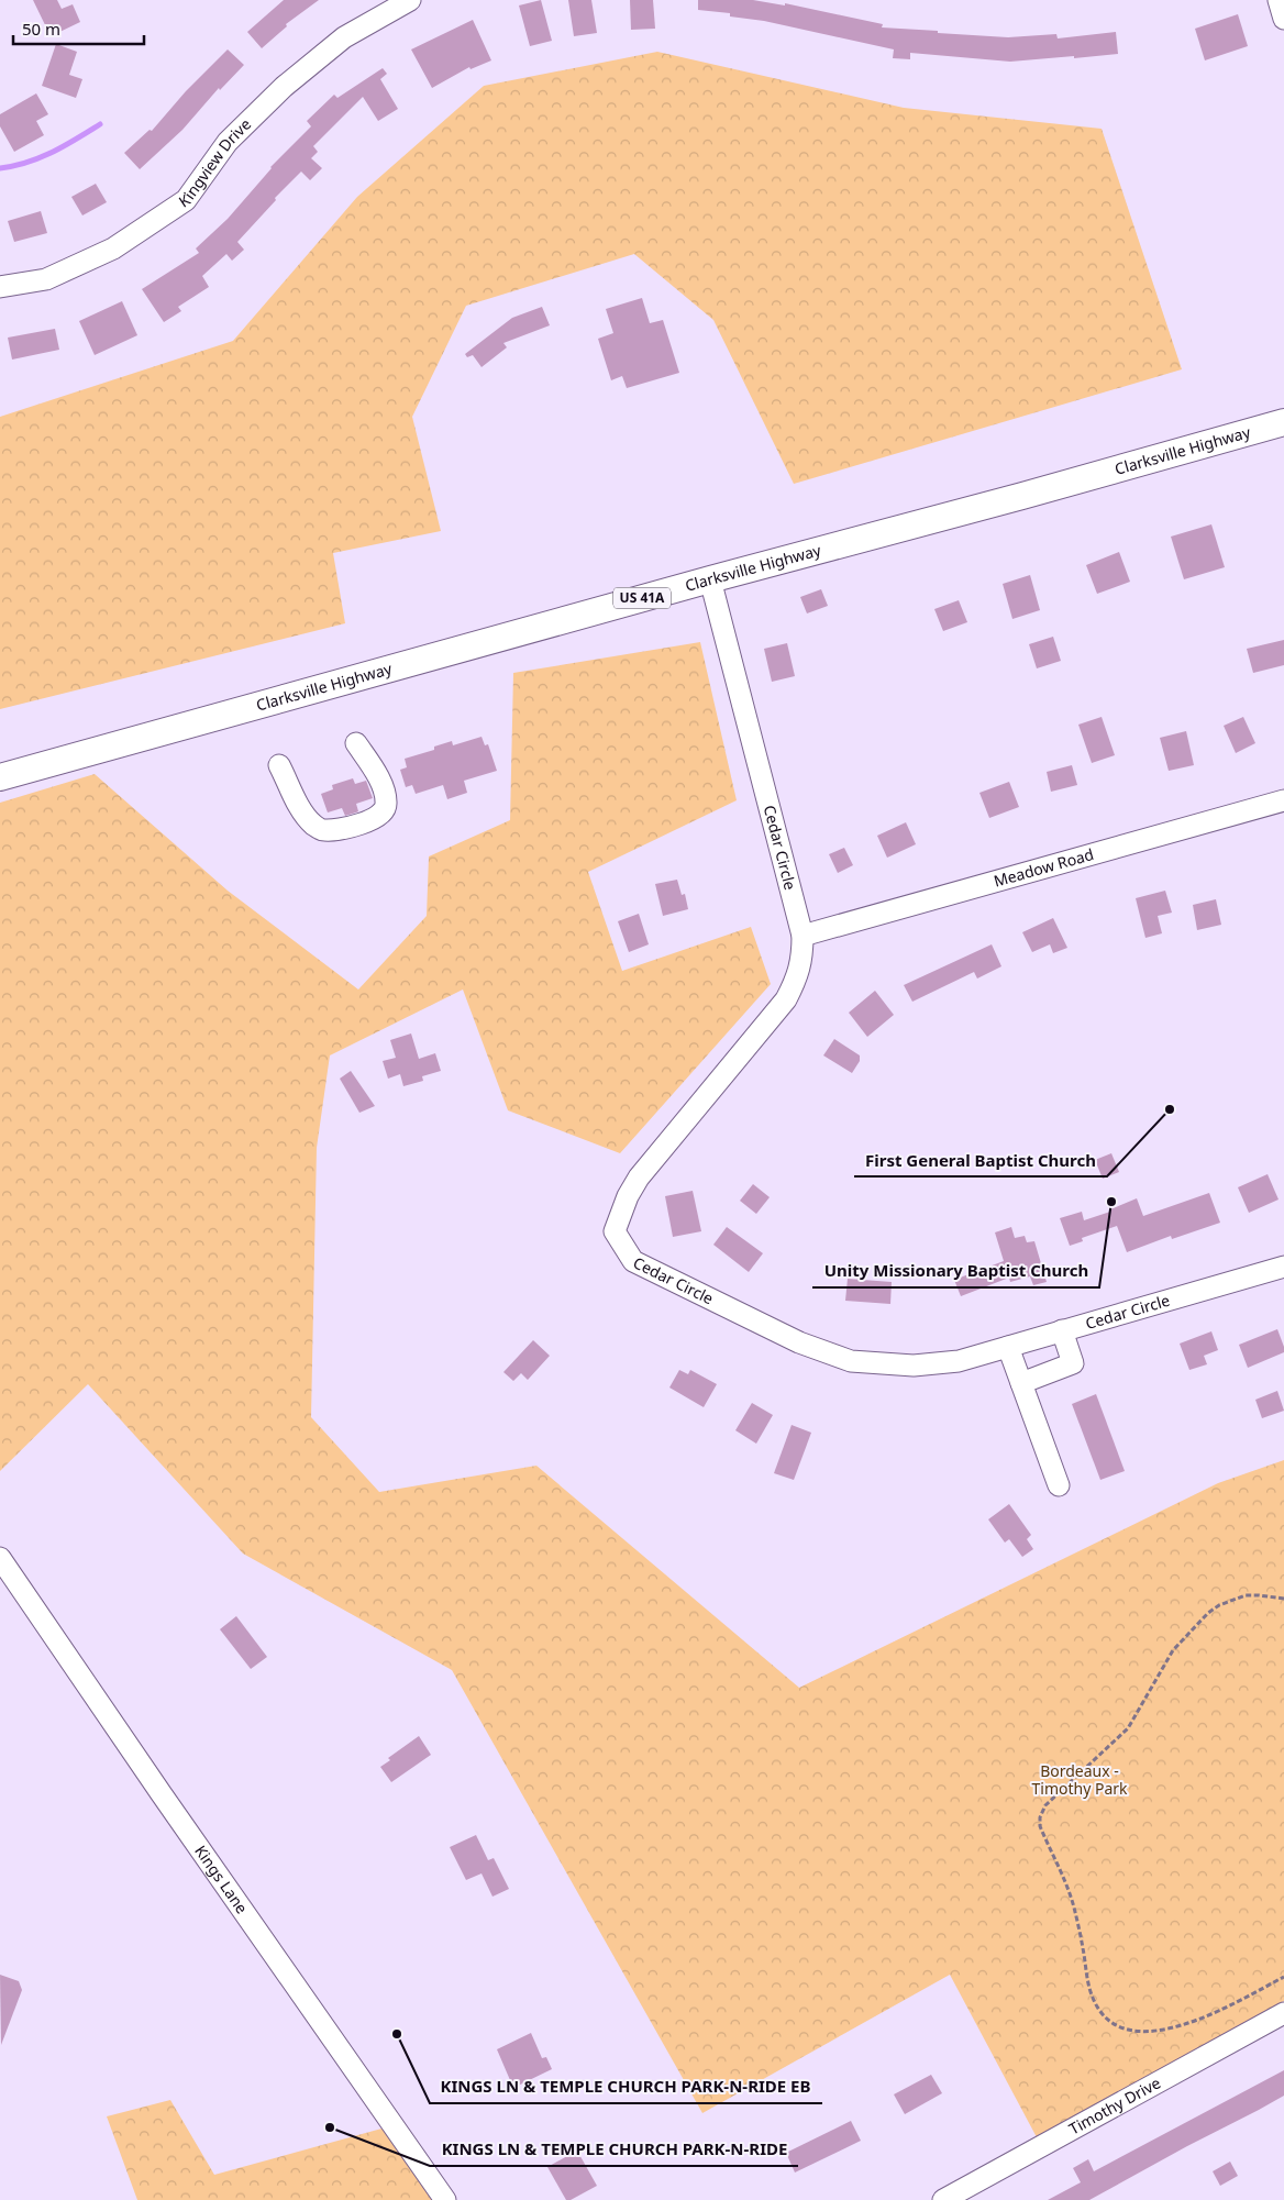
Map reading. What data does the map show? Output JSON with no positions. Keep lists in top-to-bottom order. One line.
{"streets":{"main road":["Clarksville Highway","US 41A"],"street":["Kingview Drive","Cedar Circle","Meadow Road","Kings Lane","Timothy Drive"]},"crossings":[["Clarksville Highway","Cedar Circle"],["Cedar Circle","Meadow Road"]],"parks":["Bordeaux - Timothy Park"],"places":["First General Baptist Church","Unity Missionary Baptist Church","KINGS LN & TEMPLE CHURCH PARK-N-RIDE EB","KINGS LN & TEMPLE CHURCH PARK-N-RIDE"],"scale_bar":"50 m"}
